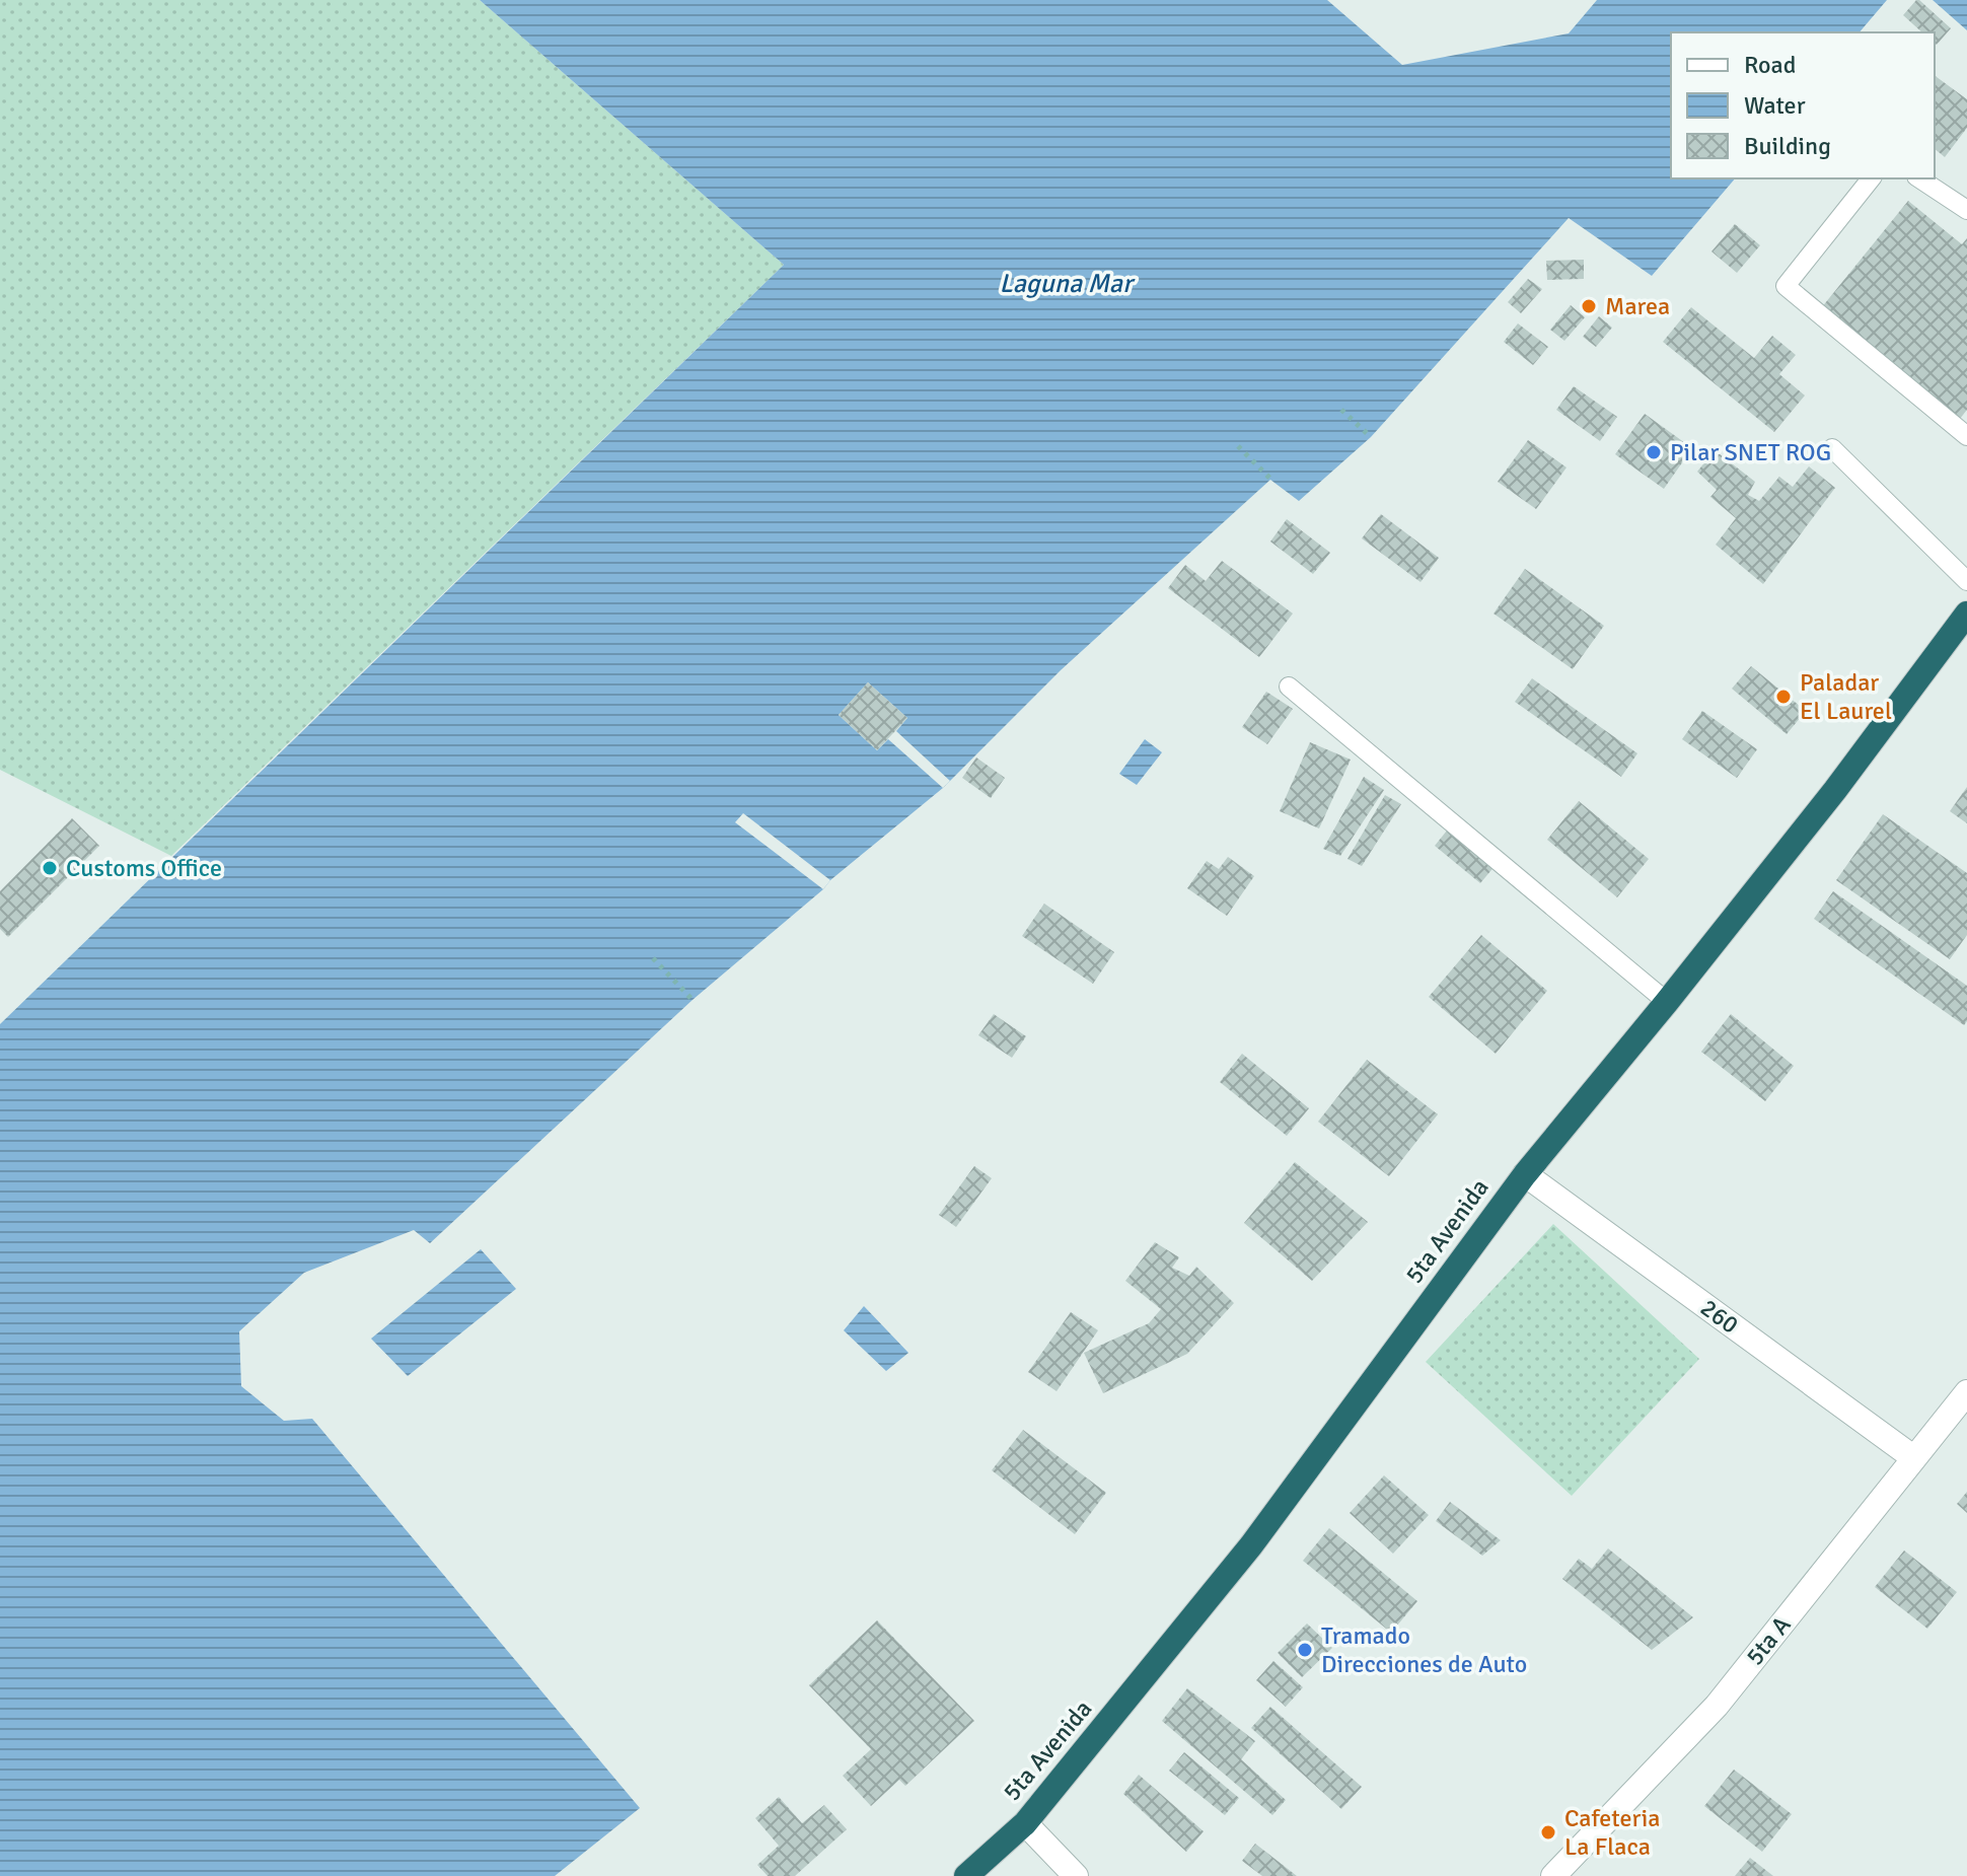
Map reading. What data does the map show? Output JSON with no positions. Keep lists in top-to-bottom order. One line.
{"streets":{"highway":["5ta Avenida"],"street":["260","5ta A"]},"crossings":[["5ta Avenida","260"],["260","5ta A"]],"water":["Laguna Mar"],"places":["Marea","Pilar SNET ROG","Paladar El Laurel","Customs Office","Tramado Direcciones de Auto","Cafeteria La Flaca"],"legend":["Road","Water","Building"]}
